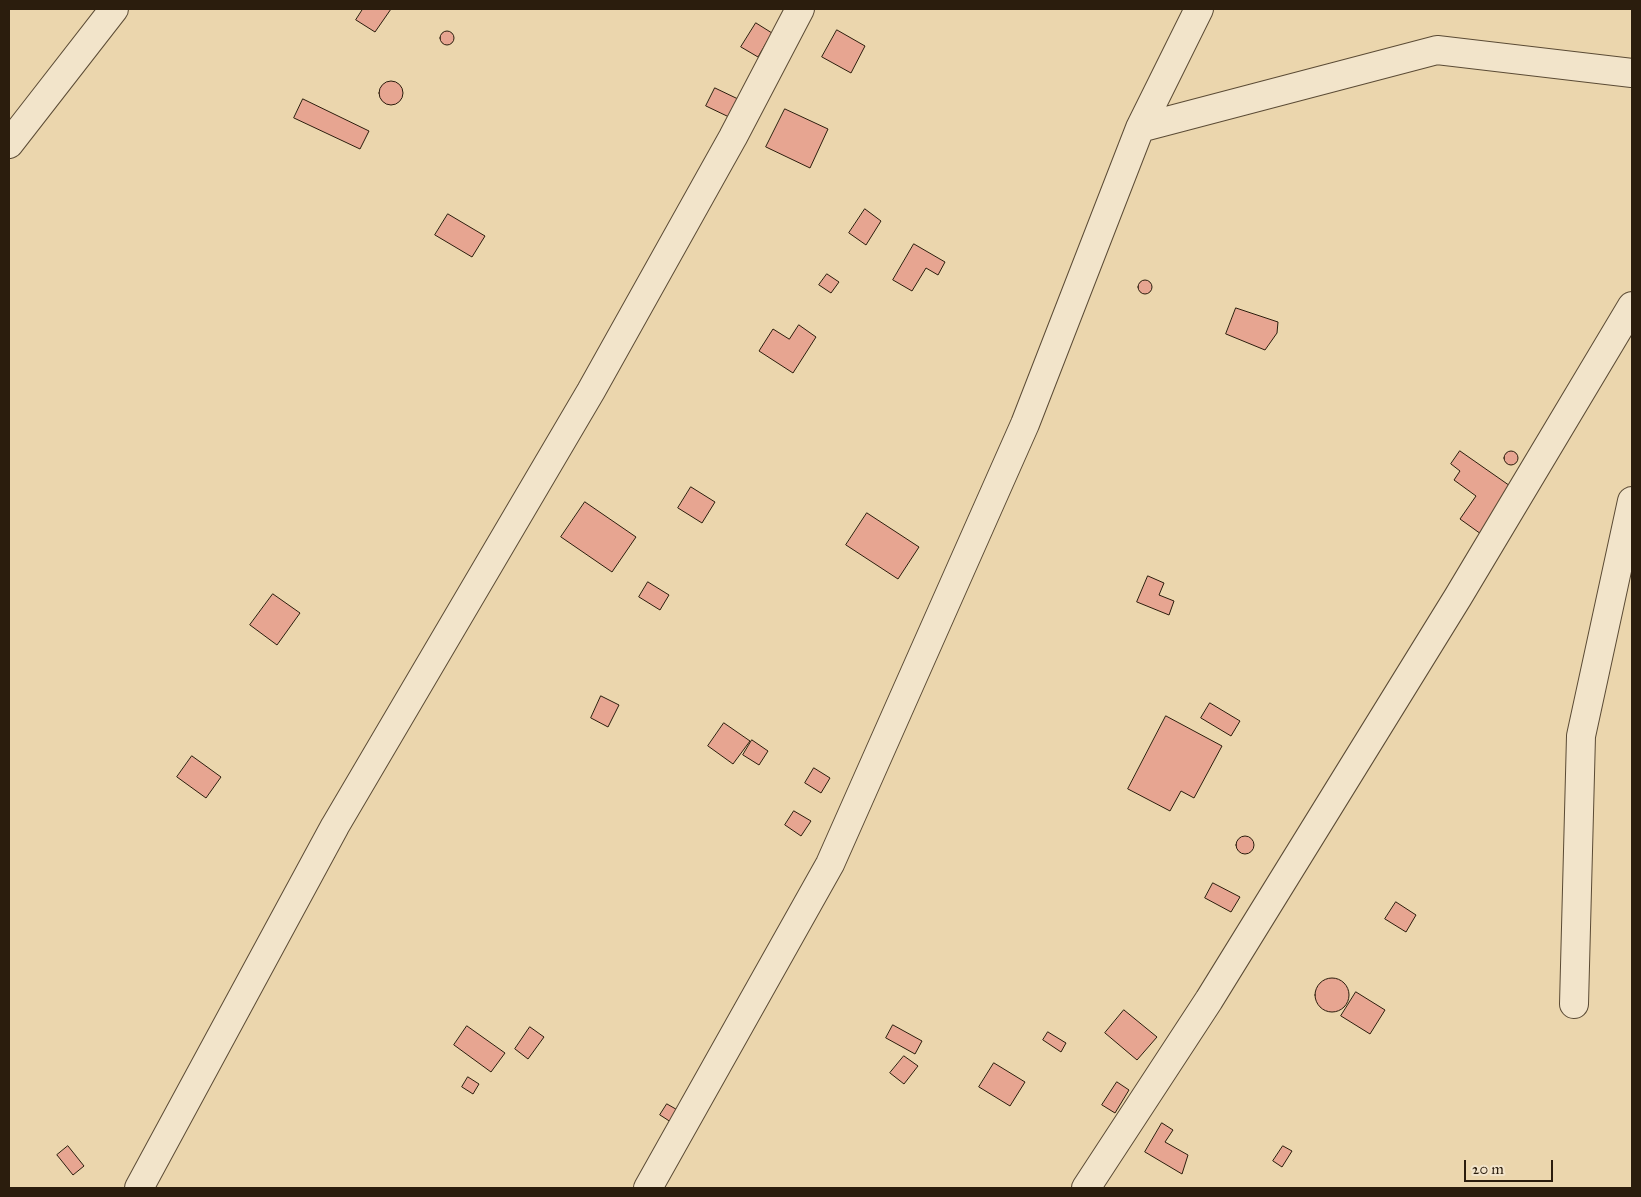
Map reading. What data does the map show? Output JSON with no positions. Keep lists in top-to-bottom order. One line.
{"scale_bar":"20 m"}
